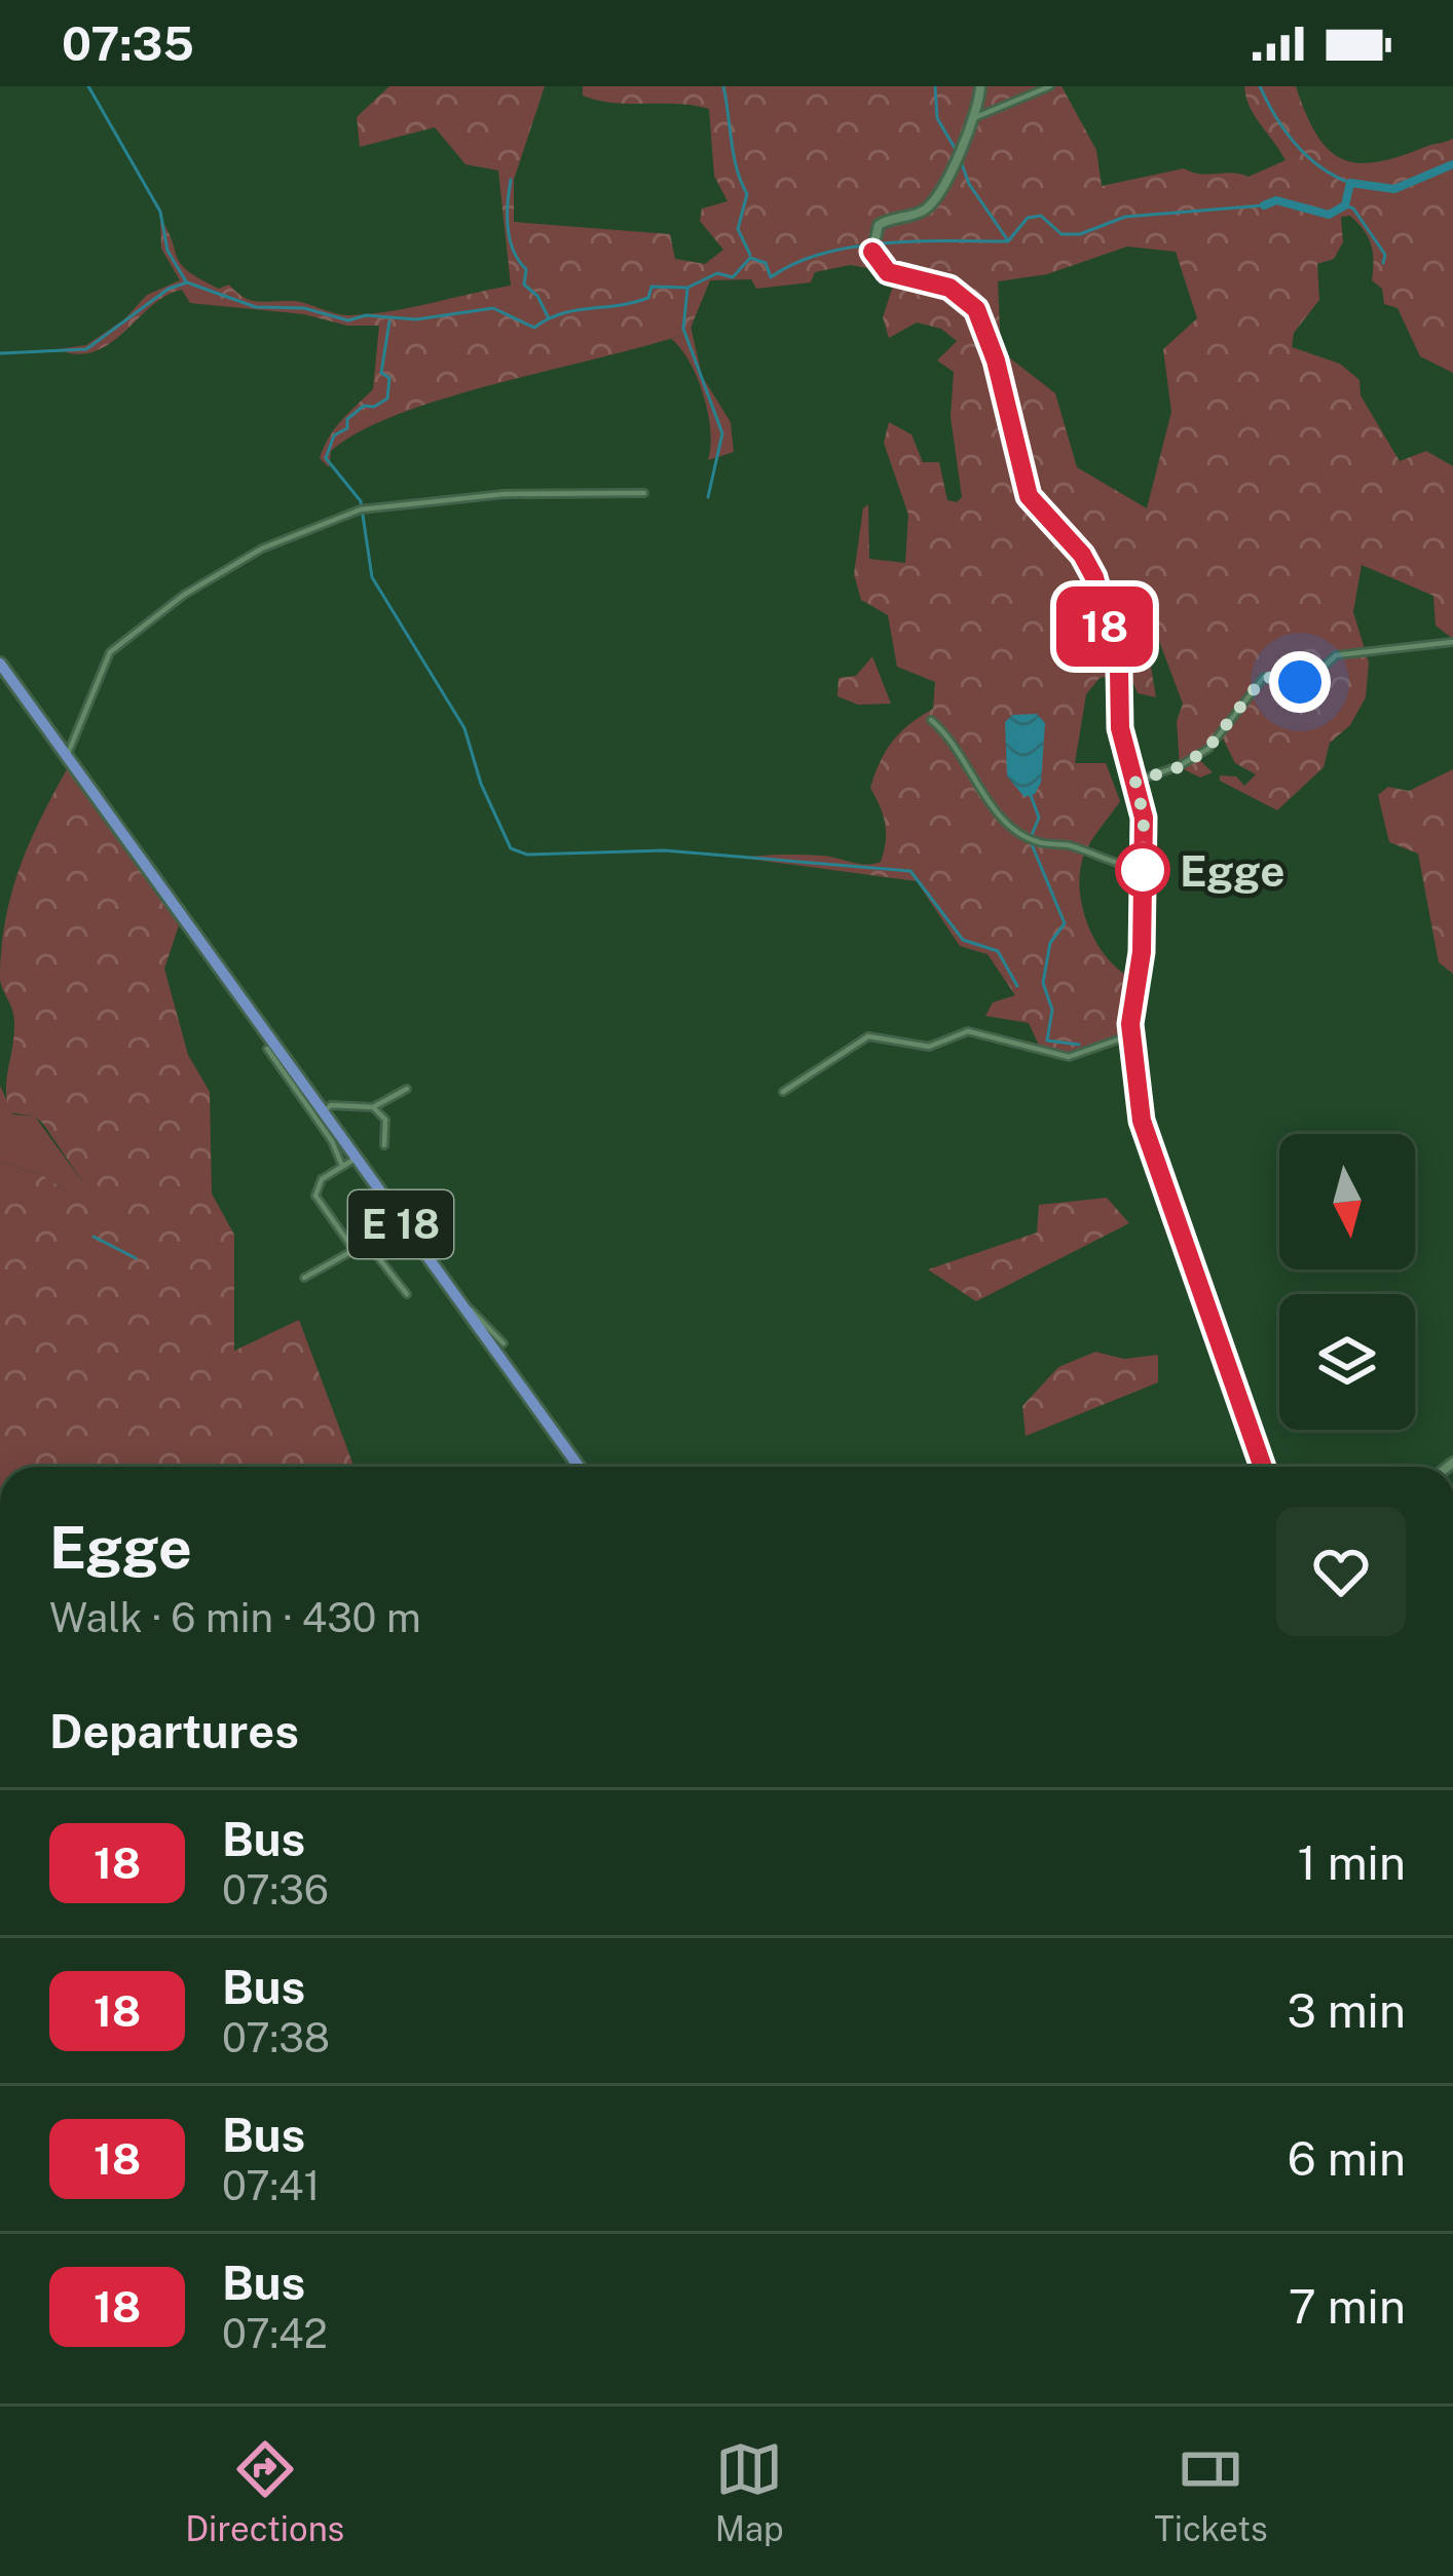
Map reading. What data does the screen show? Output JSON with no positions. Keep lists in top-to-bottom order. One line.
{"streets":{"highway":["E 18"]},"places":["Egge"],"lines":["bus line 18"],"north":"bottom","page":{"status":"07:35","on_map":"18","heading":[["Egge","Walk · 6 min · 430 m"],"Departures"],"list":[{"mark":"18","name":"Bus","note":"07:36","value":"1 min"},{"mark":"18","name":"Bus","note":"07:38","value":"3 min"},{"mark":"18","name":"Bus","note":"07:41","value":"6 min"},{"mark":"18","name":"Bus","note":"07:42","value":"7 min"}],"tabs":["Directions","Map","Tickets"]}}
